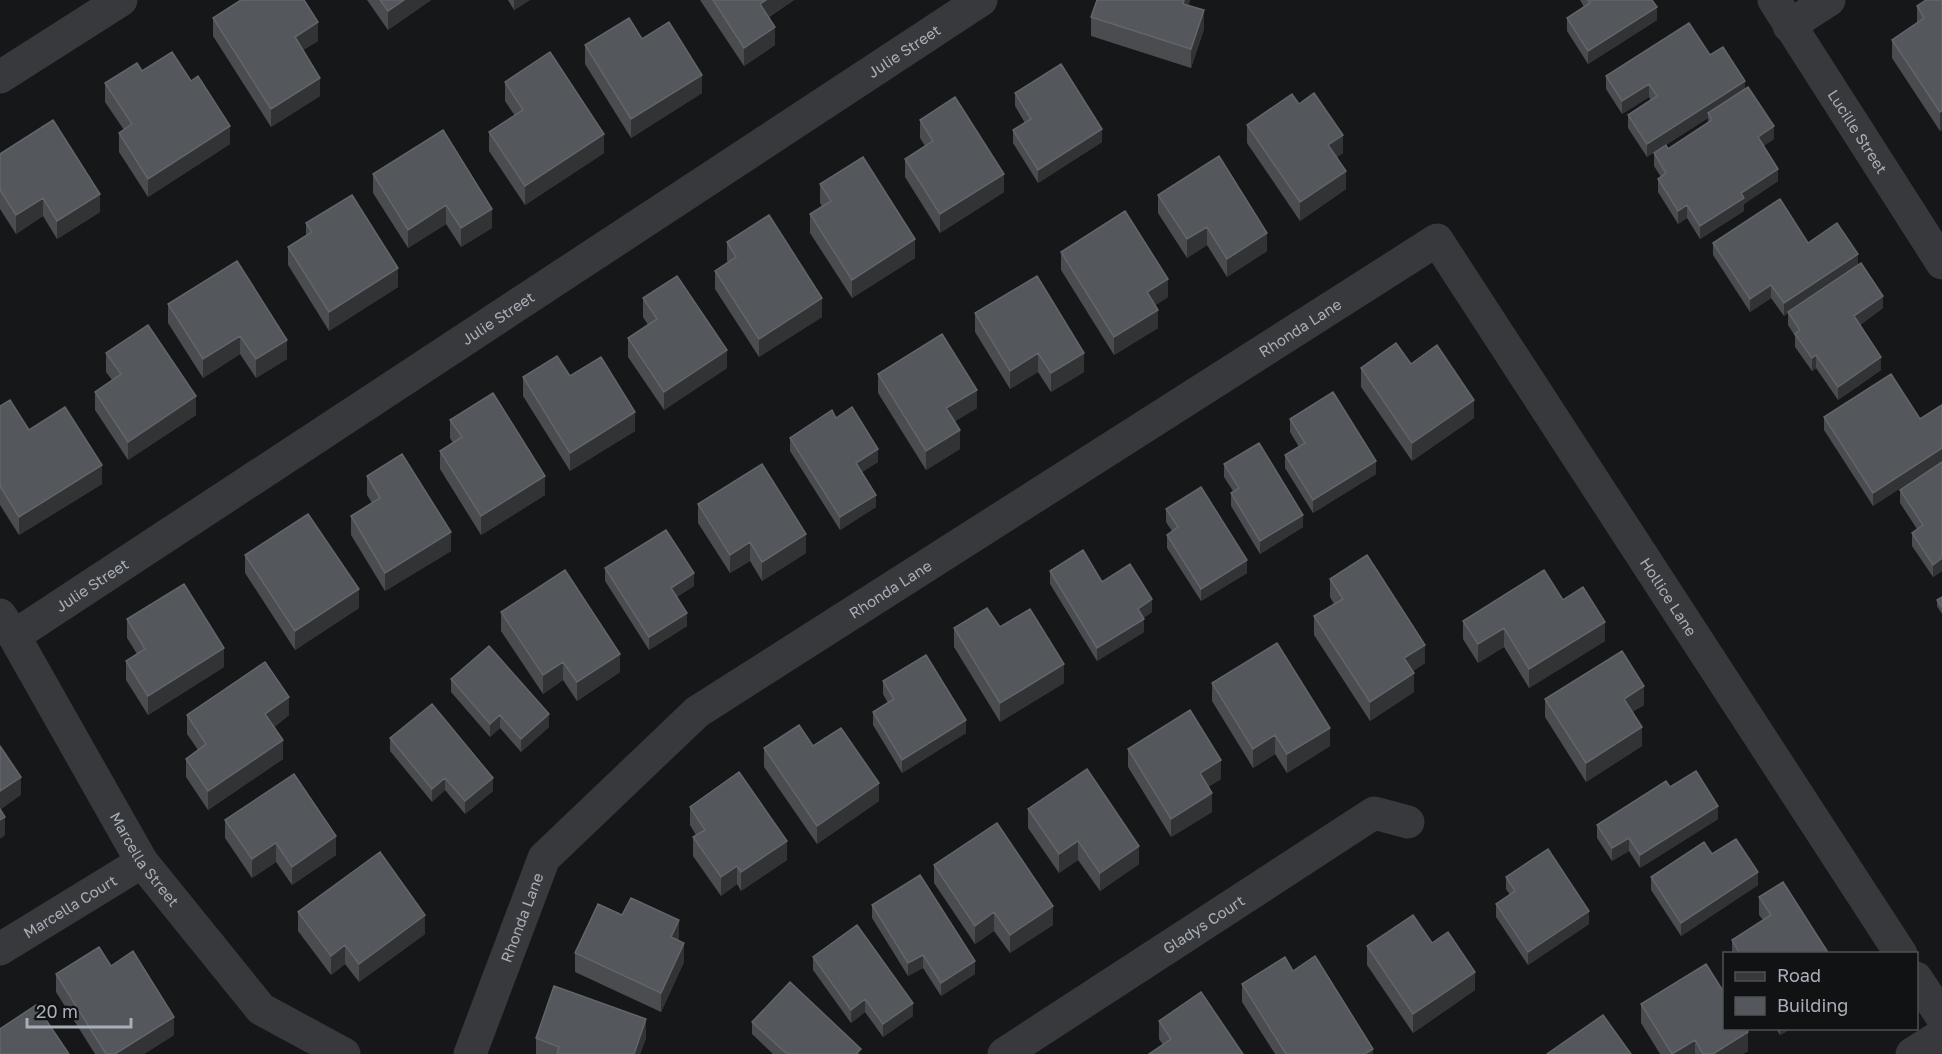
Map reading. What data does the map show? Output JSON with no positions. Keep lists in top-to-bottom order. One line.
{"streets":{"street":["Julie Street","Lucille Street","Rhonda Lane","Hollice Lane","Marcella Street","Marcella Court","Gladys Court"]},"crossings":[["Julie Street","Marcella Street"],["Rhonda Lane","Hollice Lane"],["Marcella Street","Marcella Court"]],"legend":["Road","Building"],"scale_bar":"20 m"}
